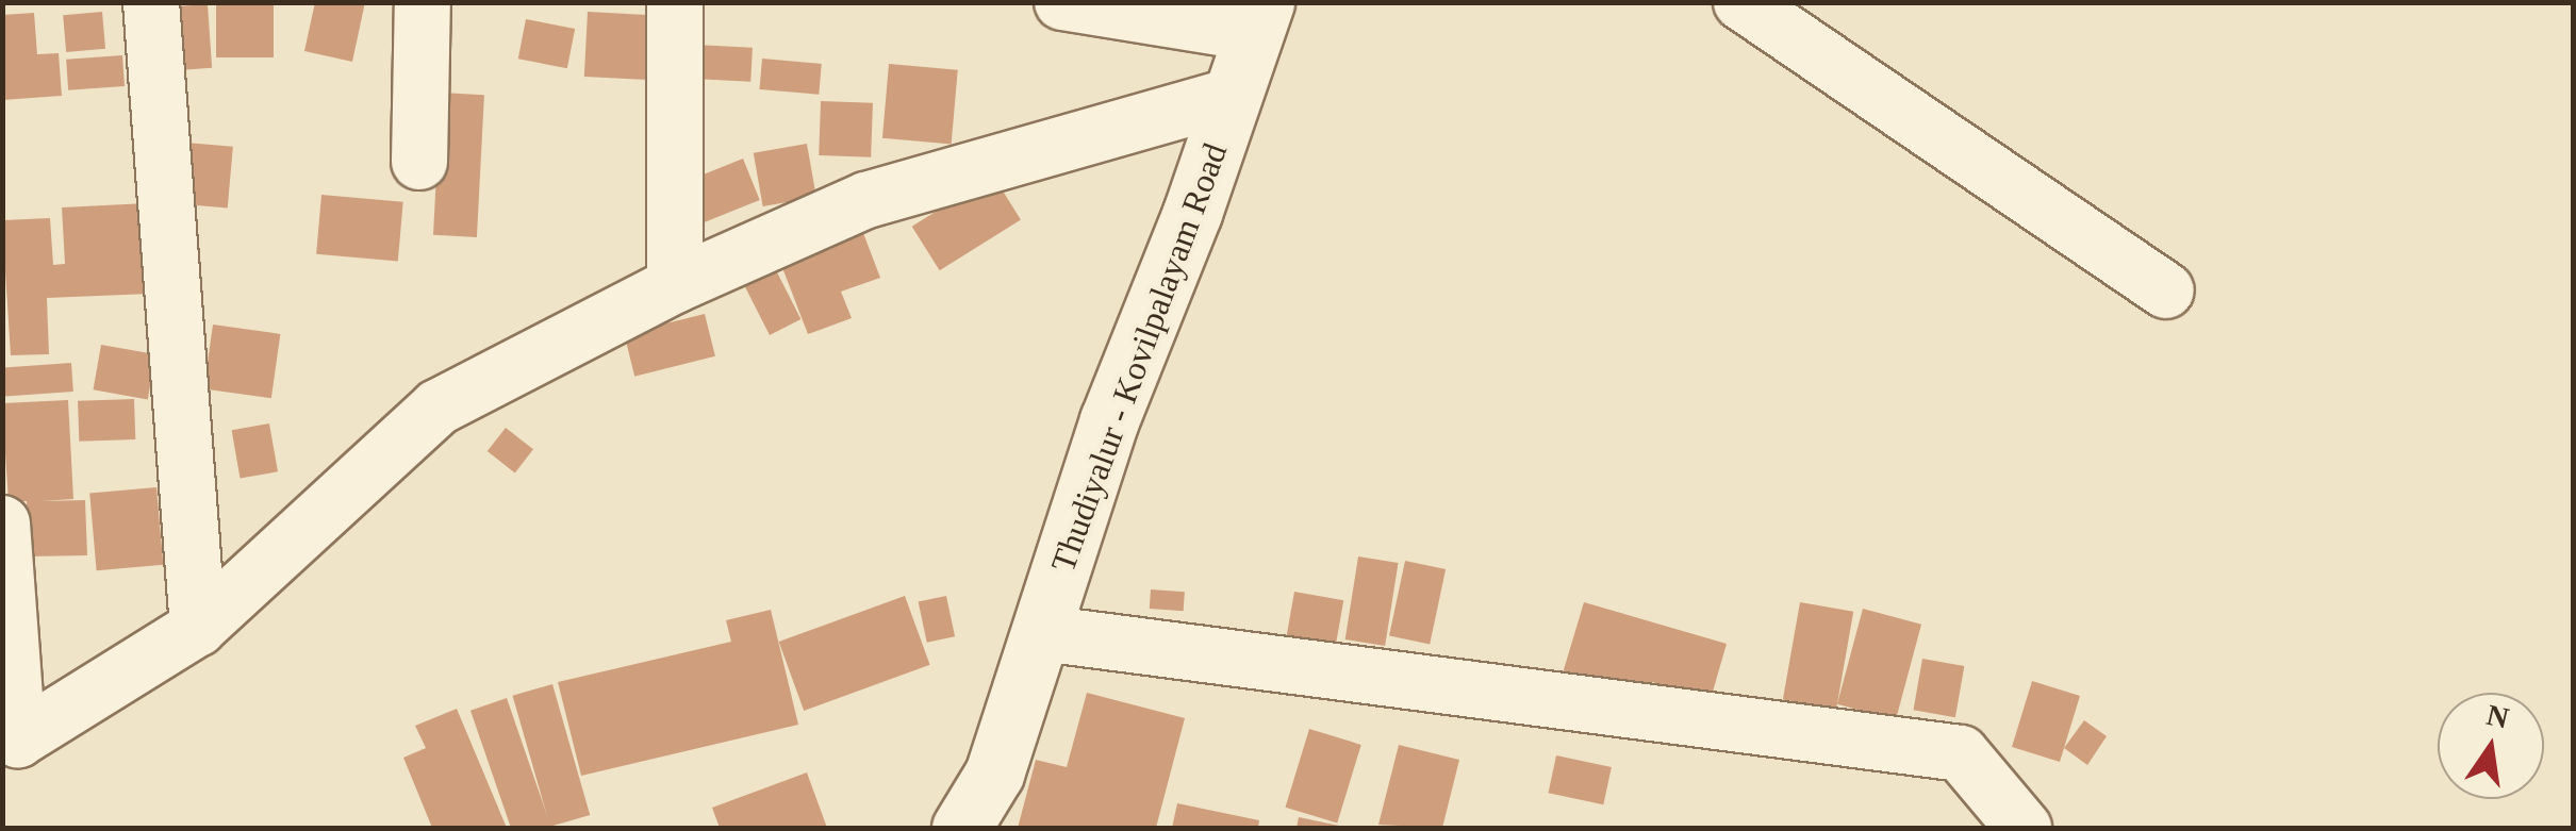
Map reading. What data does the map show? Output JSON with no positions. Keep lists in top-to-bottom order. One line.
{"streets":{"main road":["Thudiyalur - Kovilpalayam Road"]},"north":"top"}
